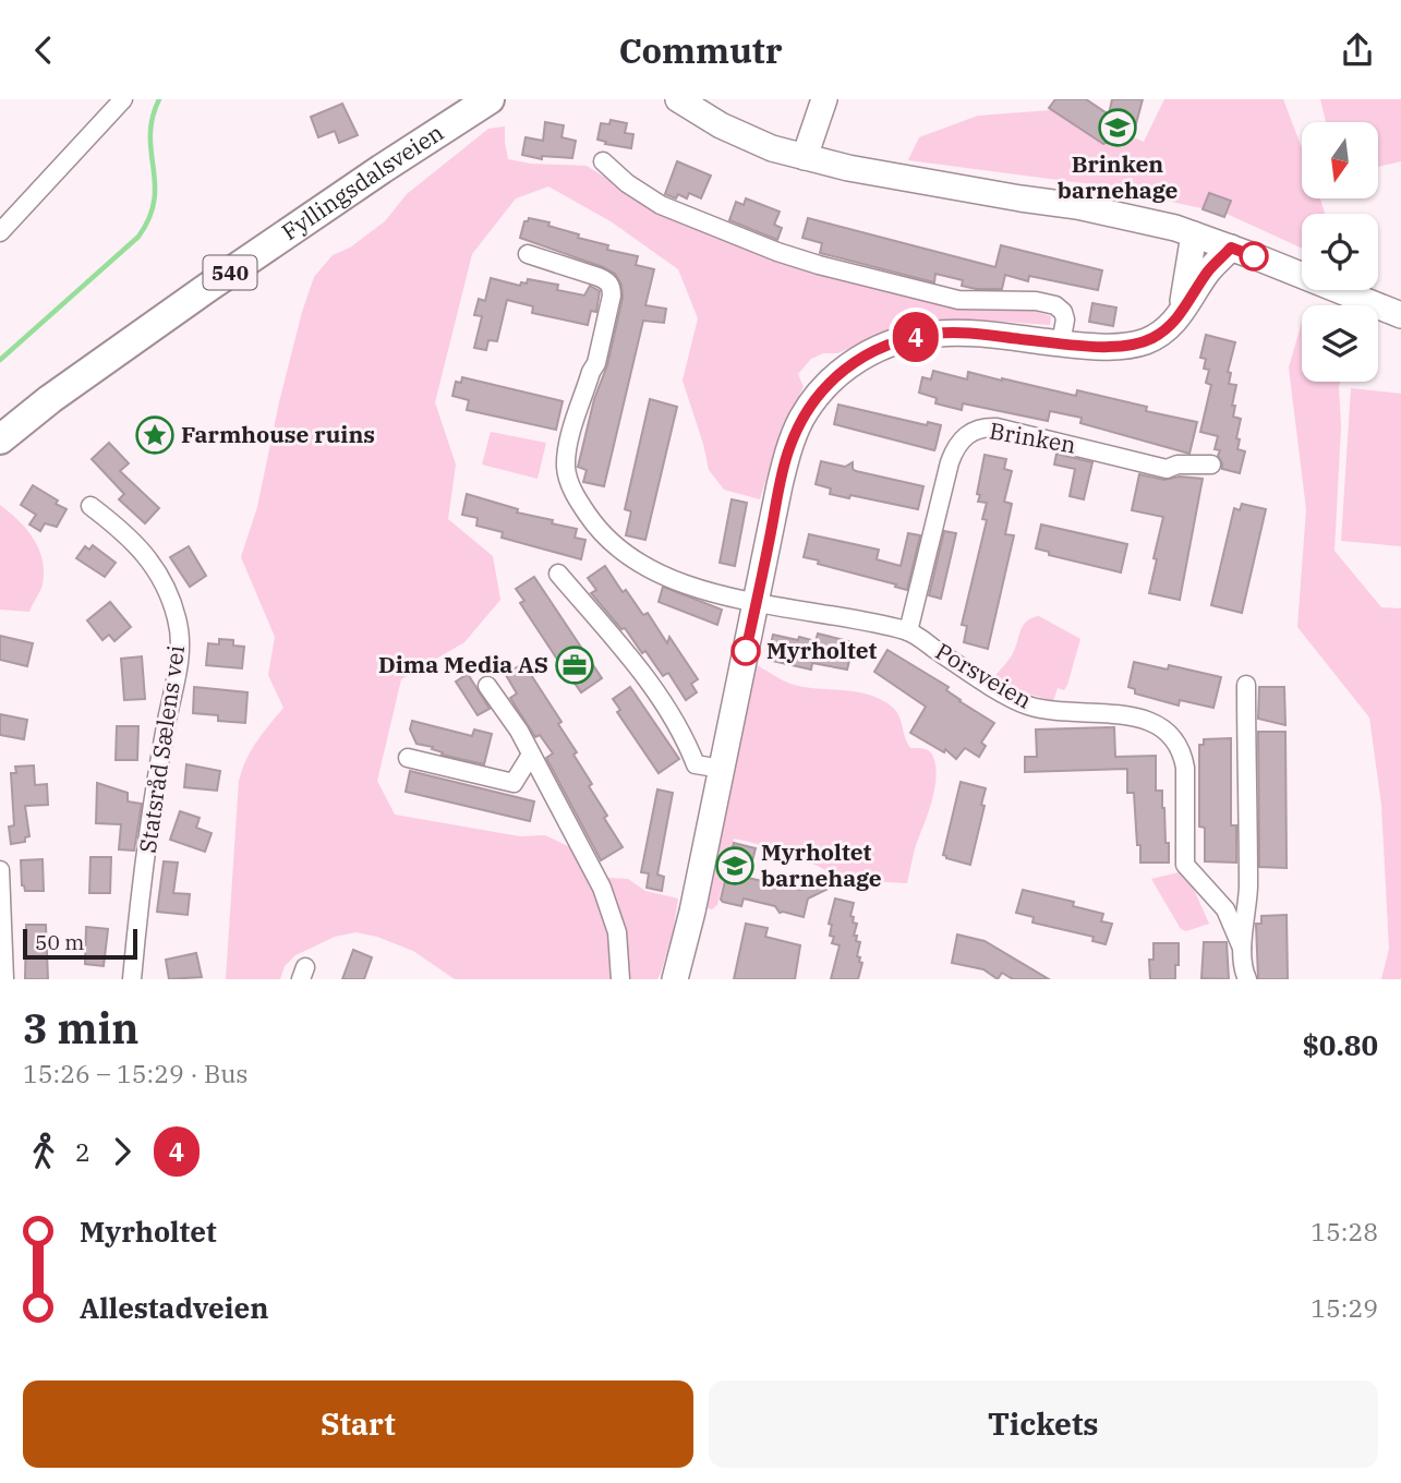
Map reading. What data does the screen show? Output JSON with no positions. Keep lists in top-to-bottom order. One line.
{"streets":{"main road":["Fyllingsdalsveien","540"],"street":["Brinken","Porsveien","Statsråd Sælens vei"]},"crossings":[["Brinken","Porsveien"]],"places":{"school or university":["Brinken barnehage","Myrholtet barnehage"],"place":["Farmhouse ruins"],"other":["Myrholtet"],"office":["Dima Media AS"]},"lines":["bus line 4"],"scale_bar":"50 m","north":"bottom","page":{"header":"Commutr","on_map":"4","scale":"50 m","heading":["3 min","15:26 – 15:29 · Bus","$0.80"],"legs":["2","4"],"list":[{"name":"Myrholtet","value":"15:28"},{"name":"Allestadveien","value":"15:29"}],"buttons":["Start","Tickets"]}}
